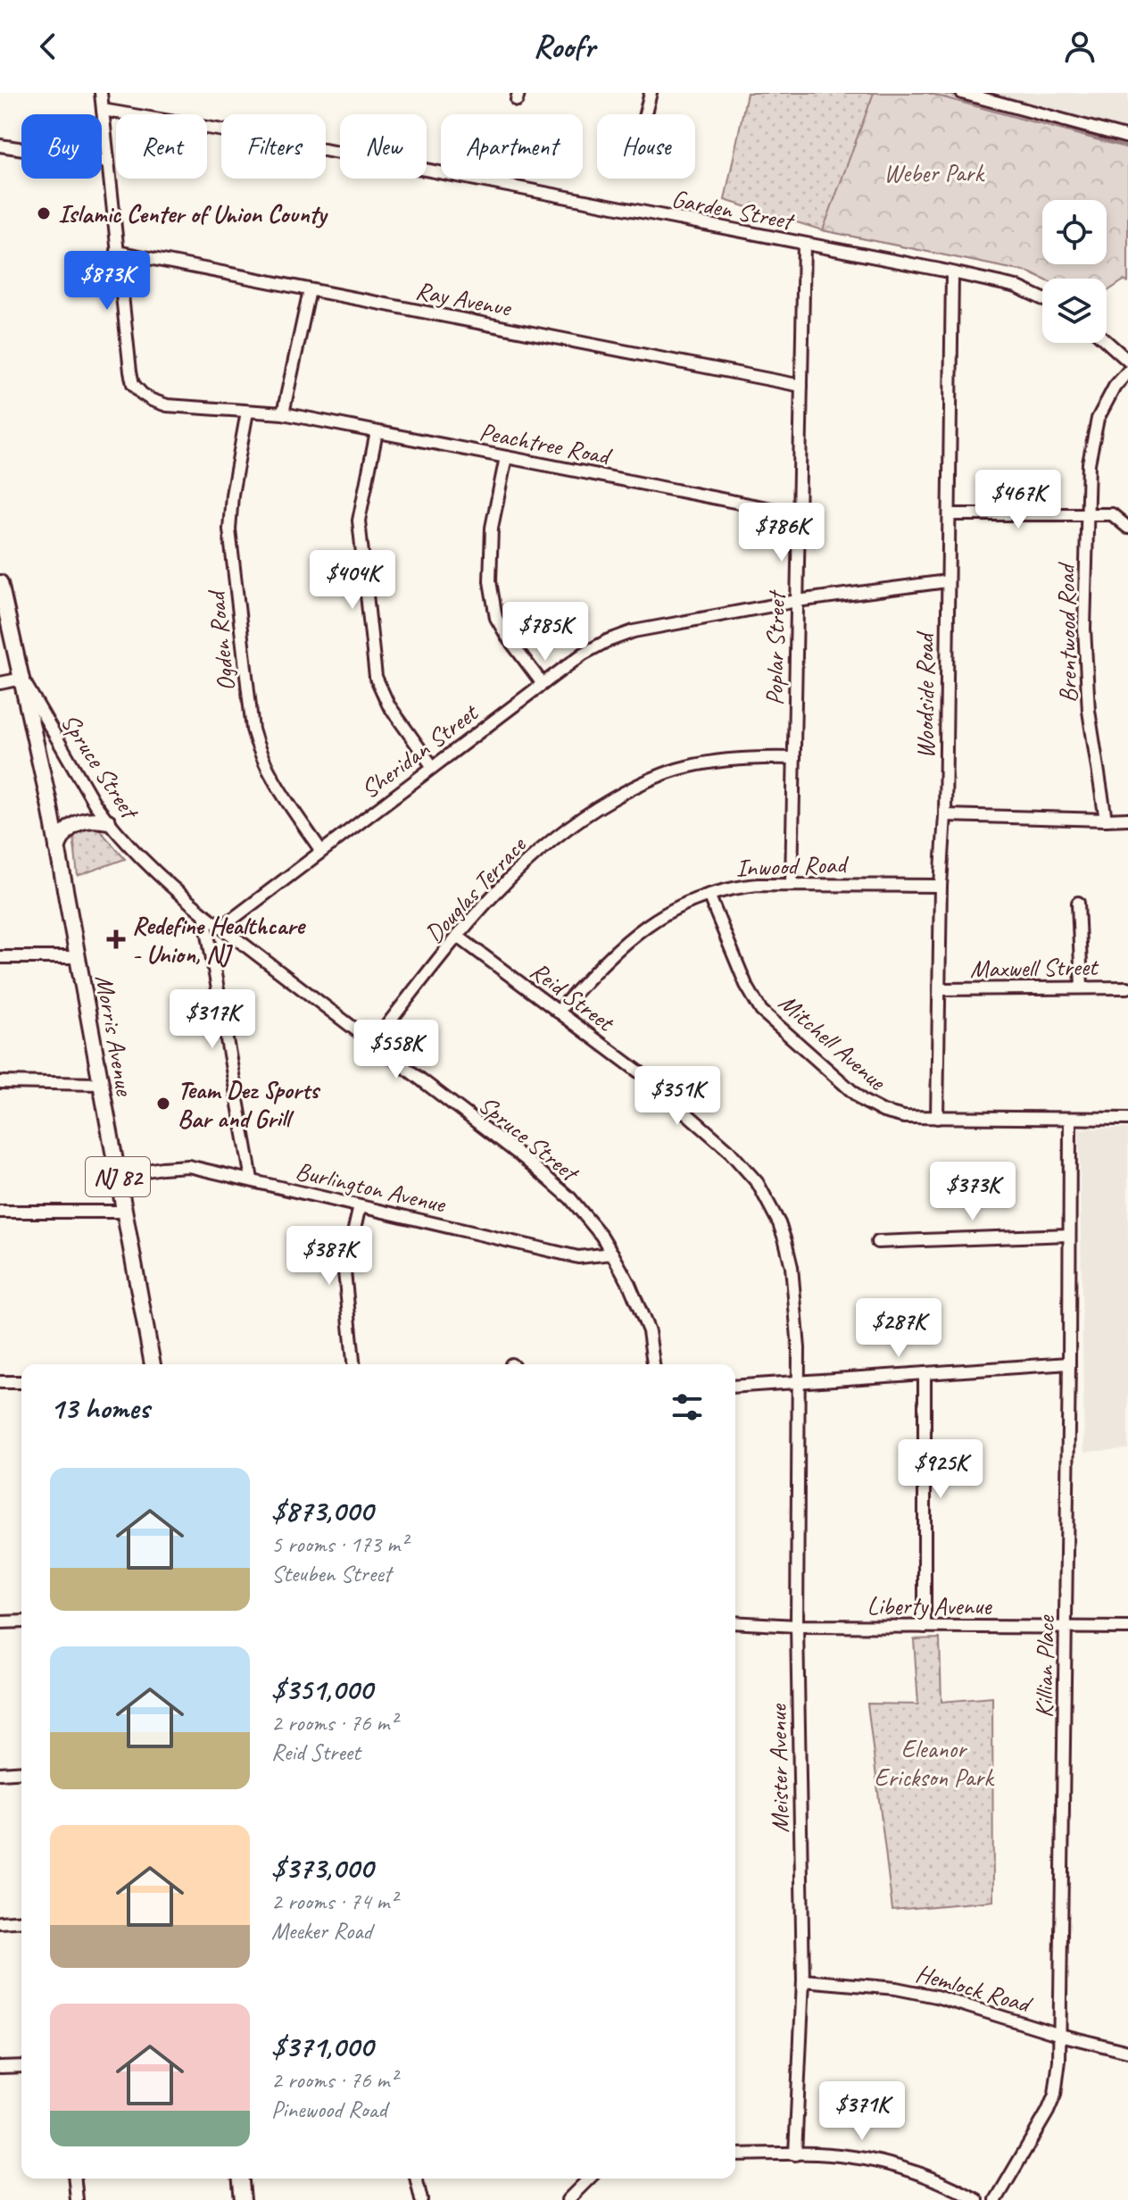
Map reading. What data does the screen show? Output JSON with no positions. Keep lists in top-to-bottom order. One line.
{"streets":{"main road":["Morris Avenue","NJ 82"],"street":["Garden Street","Ray Avenue","Peachtree Road","Brentwood Road","Ogden Road","Poplar Street","Woodside Road","Sheridan Street","Spruce Street","Inwood Road","Douglas Terrace","Maxwell Street","Reid Street","Mitchell Avenue","Burlington Avenue","Liberty Avenue","Killian Place","Meister Avenue","Hemlock Road"]},"crossings":[["Garden Street","Poplar Street"],["Garden Street","Woodside Road"],["Ray Avenue","Peachtree Road"],["Ray Avenue","Poplar Street"],["Peachtree Road","Ogden Road"],["Peachtree Road","Poplar Street"],["Ogden Road","Sheridan Street"],["Poplar Street","Sheridan Street"],["Poplar Street","Inwood Road"],["Poplar Street","Douglas Terrace"],["Woodside Road","Sheridan Street"],["Woodside Road","Inwood Road"],["Woodside Road","Maxwell Street"],["Woodside Road","Mitchell Avenue"],["Sheridan Street","Spruce Street"],["Spruce Street","Douglas Terrace"],["Spruce Street","Morris Avenue"],["Spruce Street","Burlington Avenue"],["Inwood Road","Reid Street"],["Inwood Road","Mitchell Avenue"],["Douglas Terrace","Reid Street"],["Reid Street","Meister Avenue"],["Morris Avenue","Burlington Avenue"],["Mitchell Avenue","Killian Place"],["Liberty Avenue","Killian Place"],["Liberty Avenue","Meister Avenue"],["Killian Place","Hemlock Road"],["Meister Avenue","Hemlock Road"]],"parks":["Weber Park","Eleanor Erickson Park"],"places":{"other":["Islamic Center of Union County","Team Dez Sports Bar and Grill"],"health":["Redefine Healthcare - Union, NJ"]},"page":{"header":"Roofr","chip":["Buy","Rent","Filters","New","Apartment","House"],"price":["$873K","$467K","$786K","$404K","$785K","$317K","$558K","$351K","$373K","$387K","$287K","$925K","$371K"],"heading":"13 homes","list":[{"name":"$873,000","note":"5 rooms · 173 m² · Steuben Street"},{"name":"$351,000","note":"2 rooms · 76 m² · Reid Street"},{"name":"$373,000","note":"2 rooms · 74 m² · Meeker Road"},{"name":"$371,000","note":"2 rooms · 76 m² · Pinewood Road"}]}}
